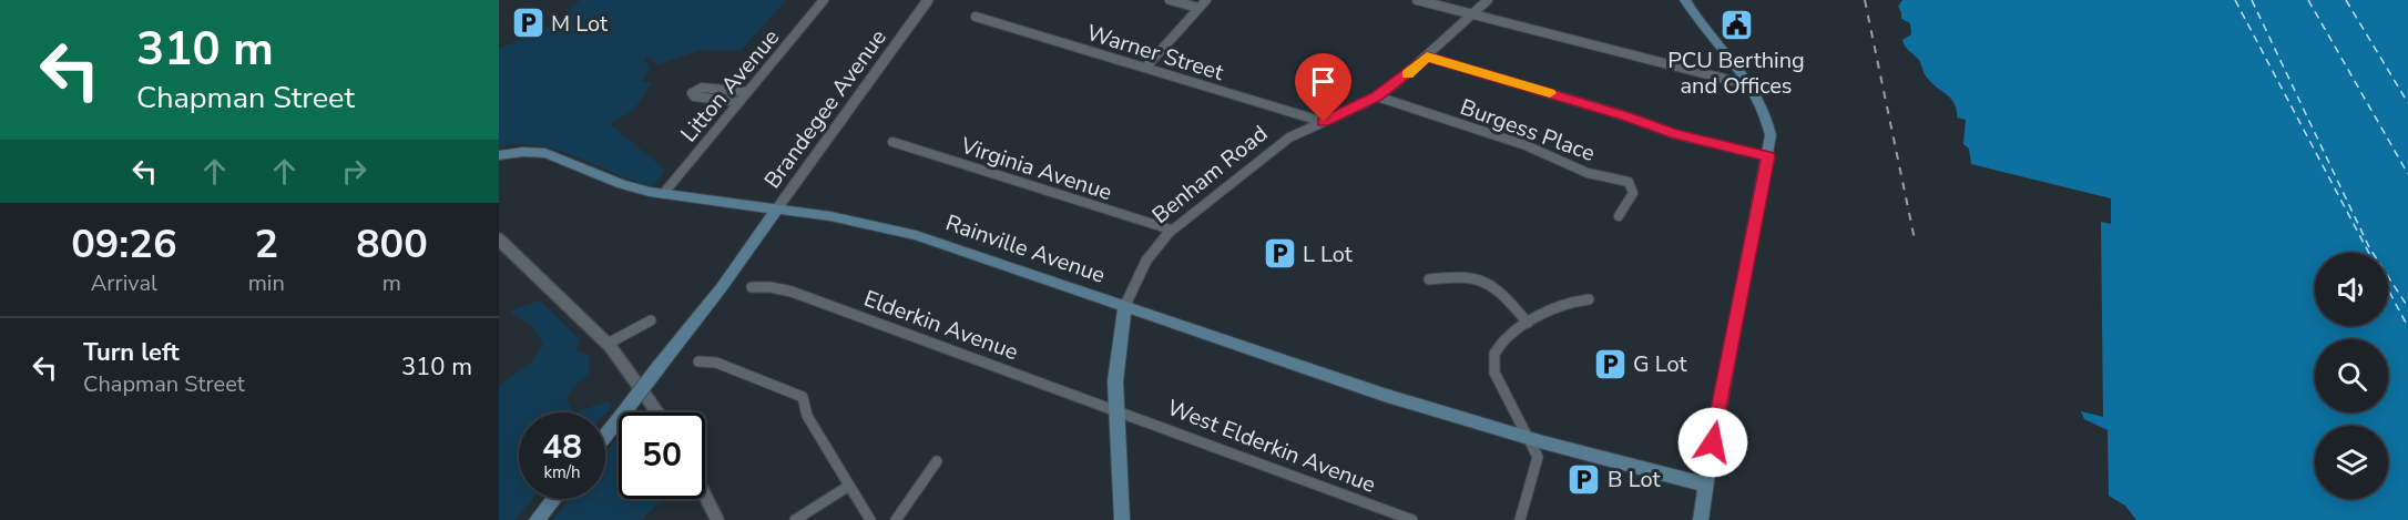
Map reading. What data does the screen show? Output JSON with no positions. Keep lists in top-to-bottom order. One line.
{"streets":{"main road":["Benham Road","Rainville Avenue"],"street":["Warner Street","Litton Avenue","Brandegee Avenue","Burgess Place","Virginia Avenue","Elderkin Avenue","West Elderkin Avenue"]},"crossings":[["Warner Street","Benham Road"],["Litton Avenue","Rainville Avenue"],["Brandegee Avenue","Rainville Avenue"],["Burgess Place","Benham Road"],["Virginia Avenue","Benham Road"],["Benham Road","Rainville Avenue"],["Benham Road","Elderkin Avenue"],["Benham Road","West Elderkin Avenue"],["Elderkin Avenue","West Elderkin Avenue"]],"places":{"parking":["M Lot","L Lot","G Lot","B Lot"],"public building":["PCU Berthing and Offices"]},"page":{"turn":["310 m","Chapman Street"],"eta":["09:26","Arrival","2","min","800","m"],"list":[{"name":"Turn left","note":"Chapman Street","value":"310 m"}],"speed":"48 km/h","limit":"50"}}
